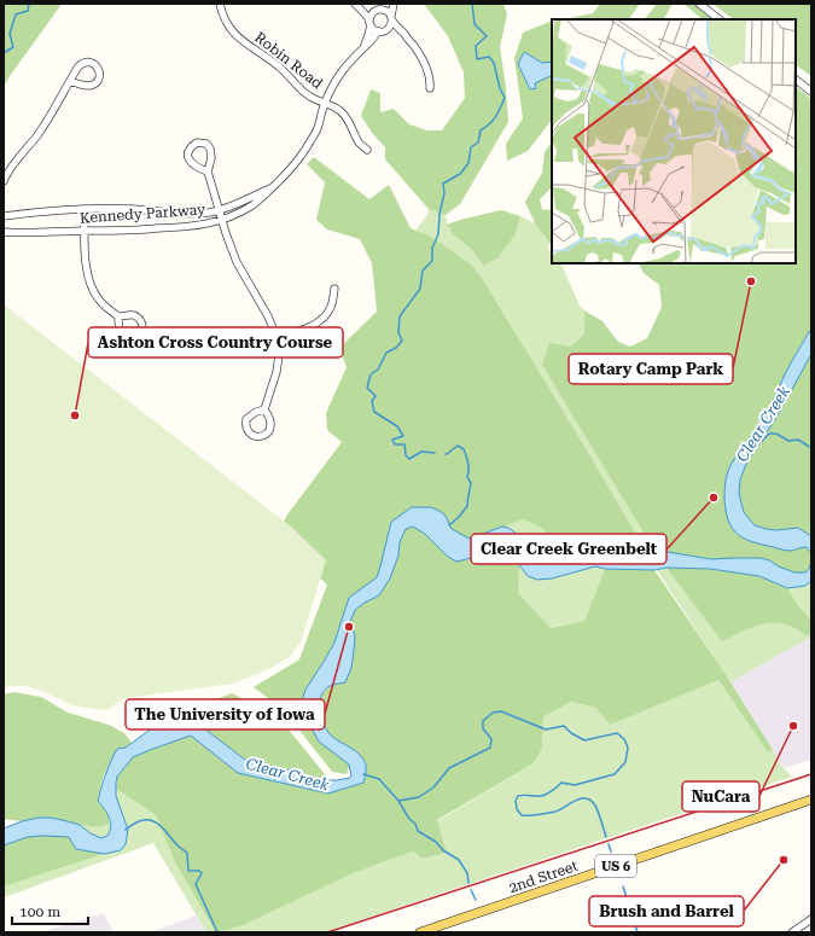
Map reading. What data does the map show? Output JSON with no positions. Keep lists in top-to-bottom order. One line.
{"streets":{"main road":["US 6","2nd Street"],"street":["Robin Road","Kennedy Parkway"]},"crossings":[["Robin Road","Kennedy Parkway"]],"water":["Clear Creek"],"places":["Rotary Camp Park","Ashton Cross Country Course","Clear Creek Greenbelt","The University of Iowa","NuCara","Brush and Barrel"],"scale_bar":"100 m"}
